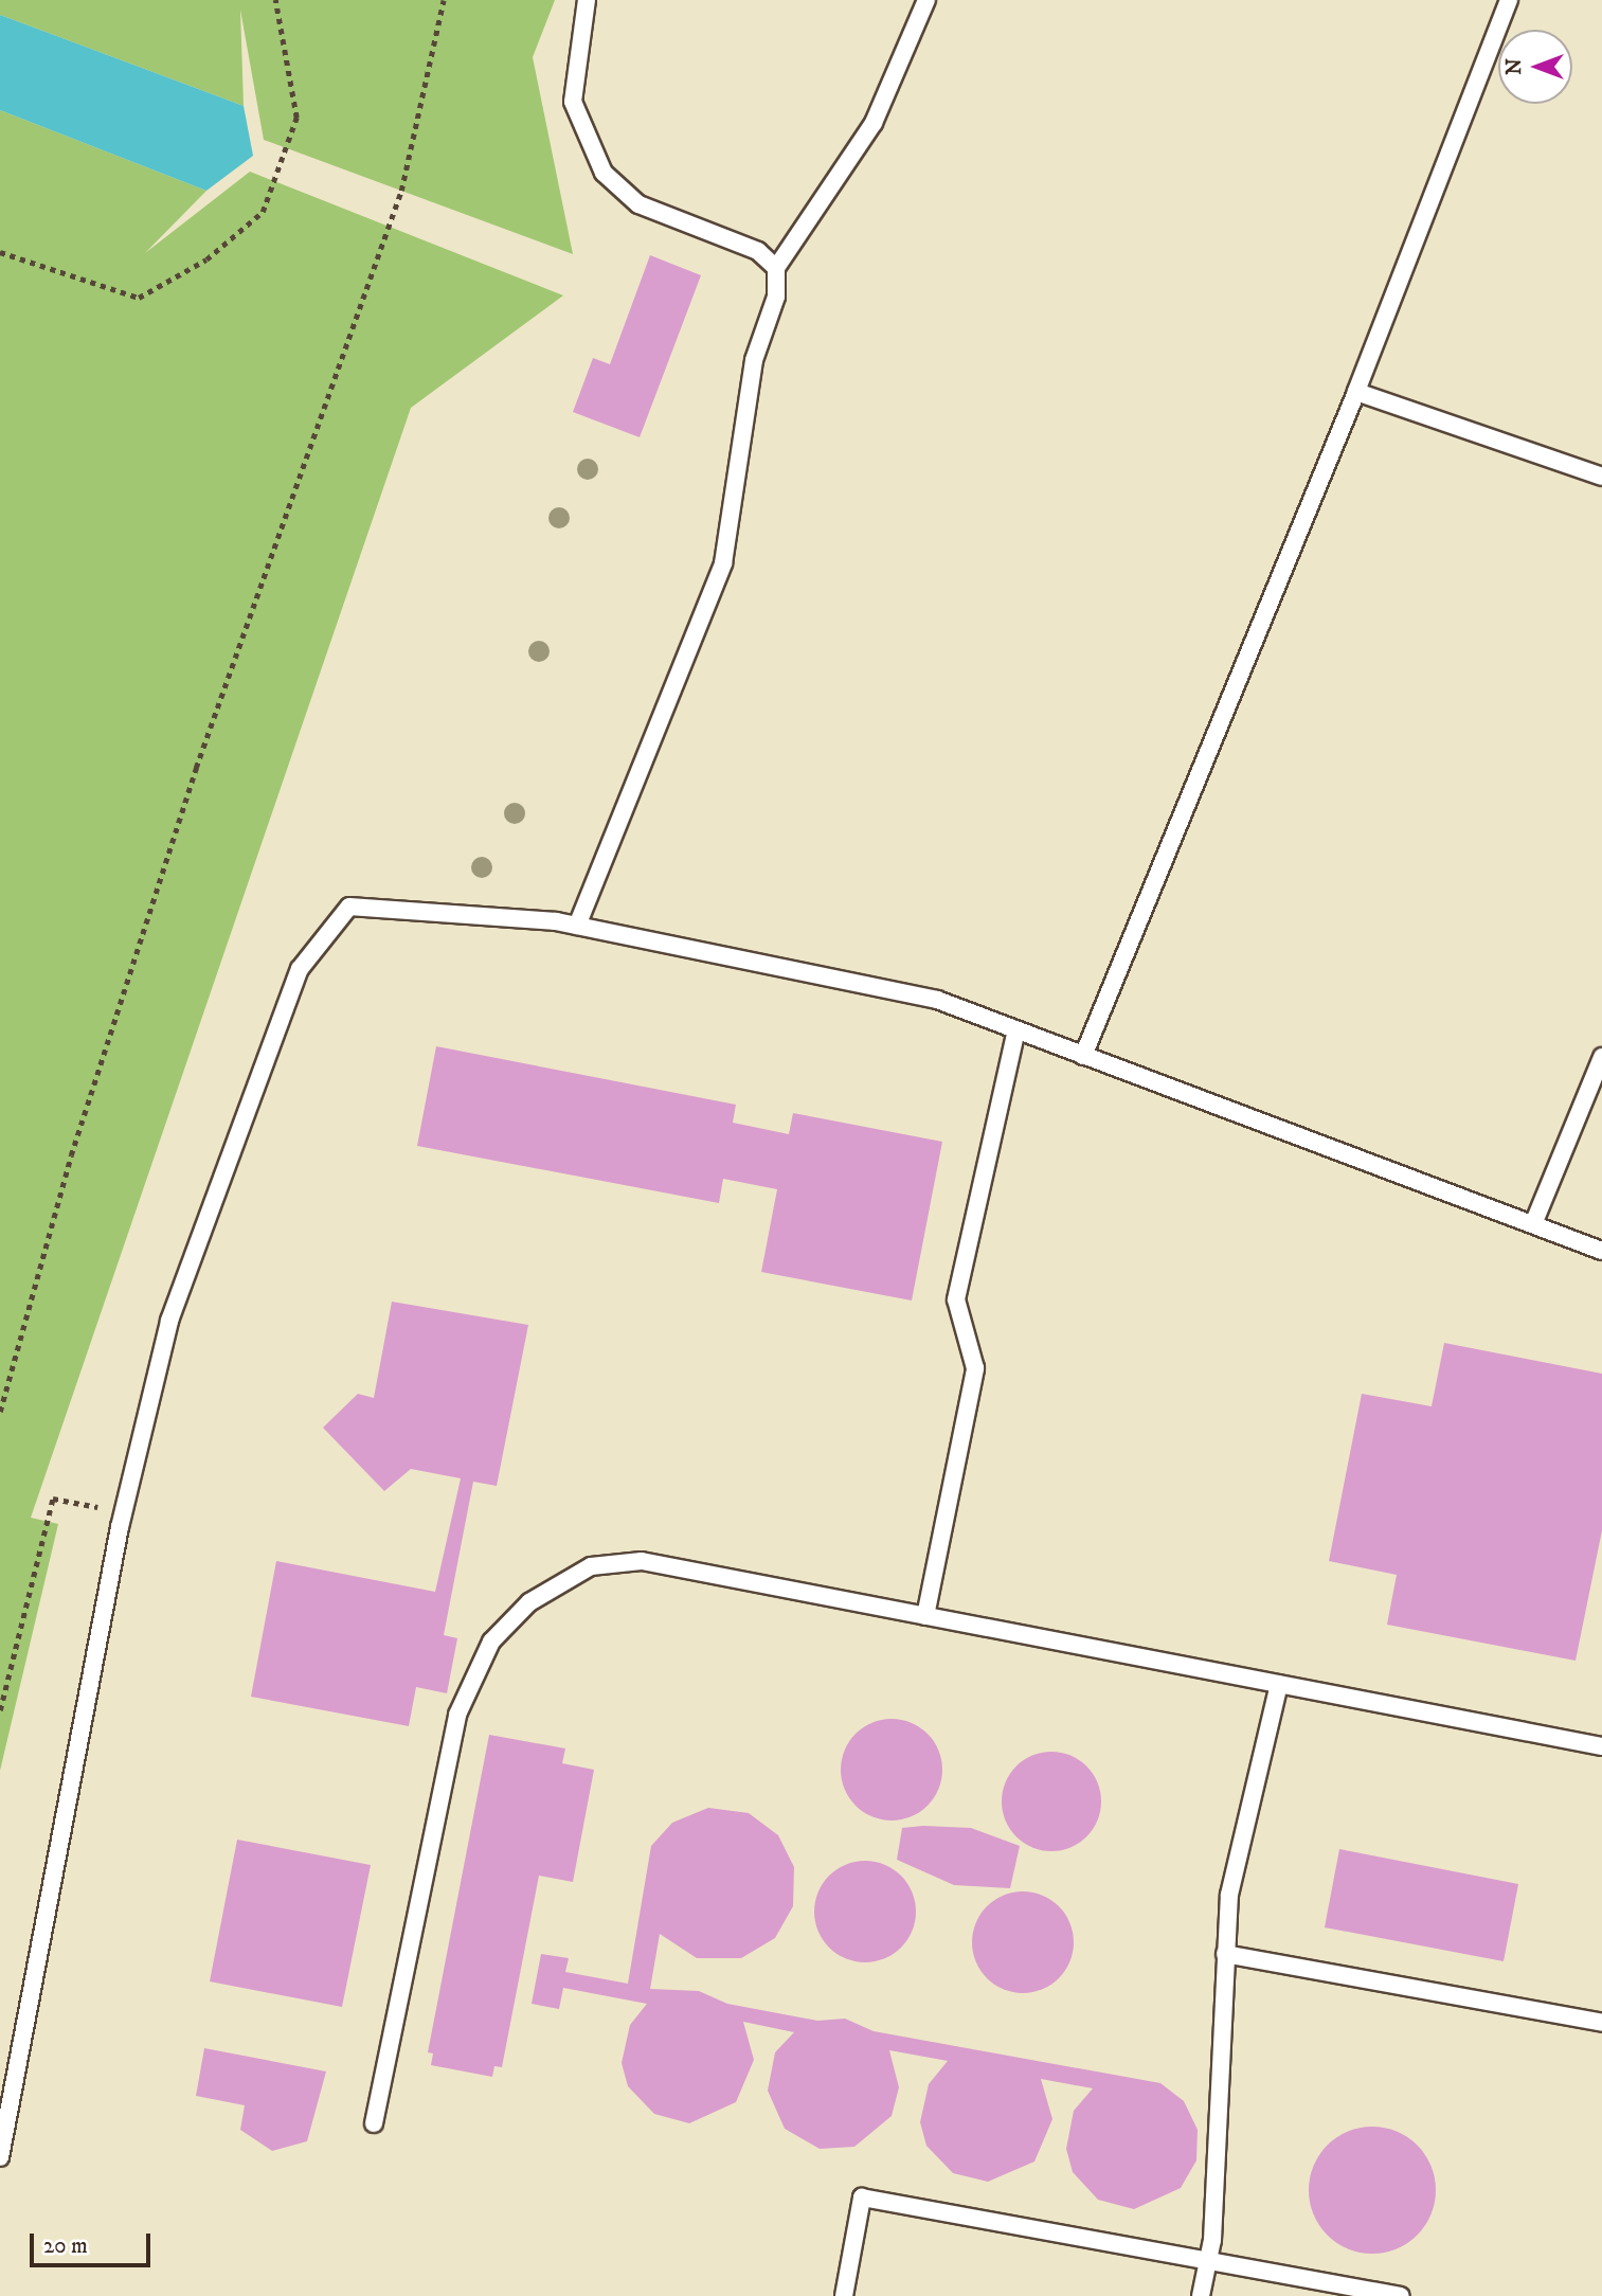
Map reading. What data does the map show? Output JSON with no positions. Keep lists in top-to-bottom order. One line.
{"scale_bar":"20 m","north":"left"}
